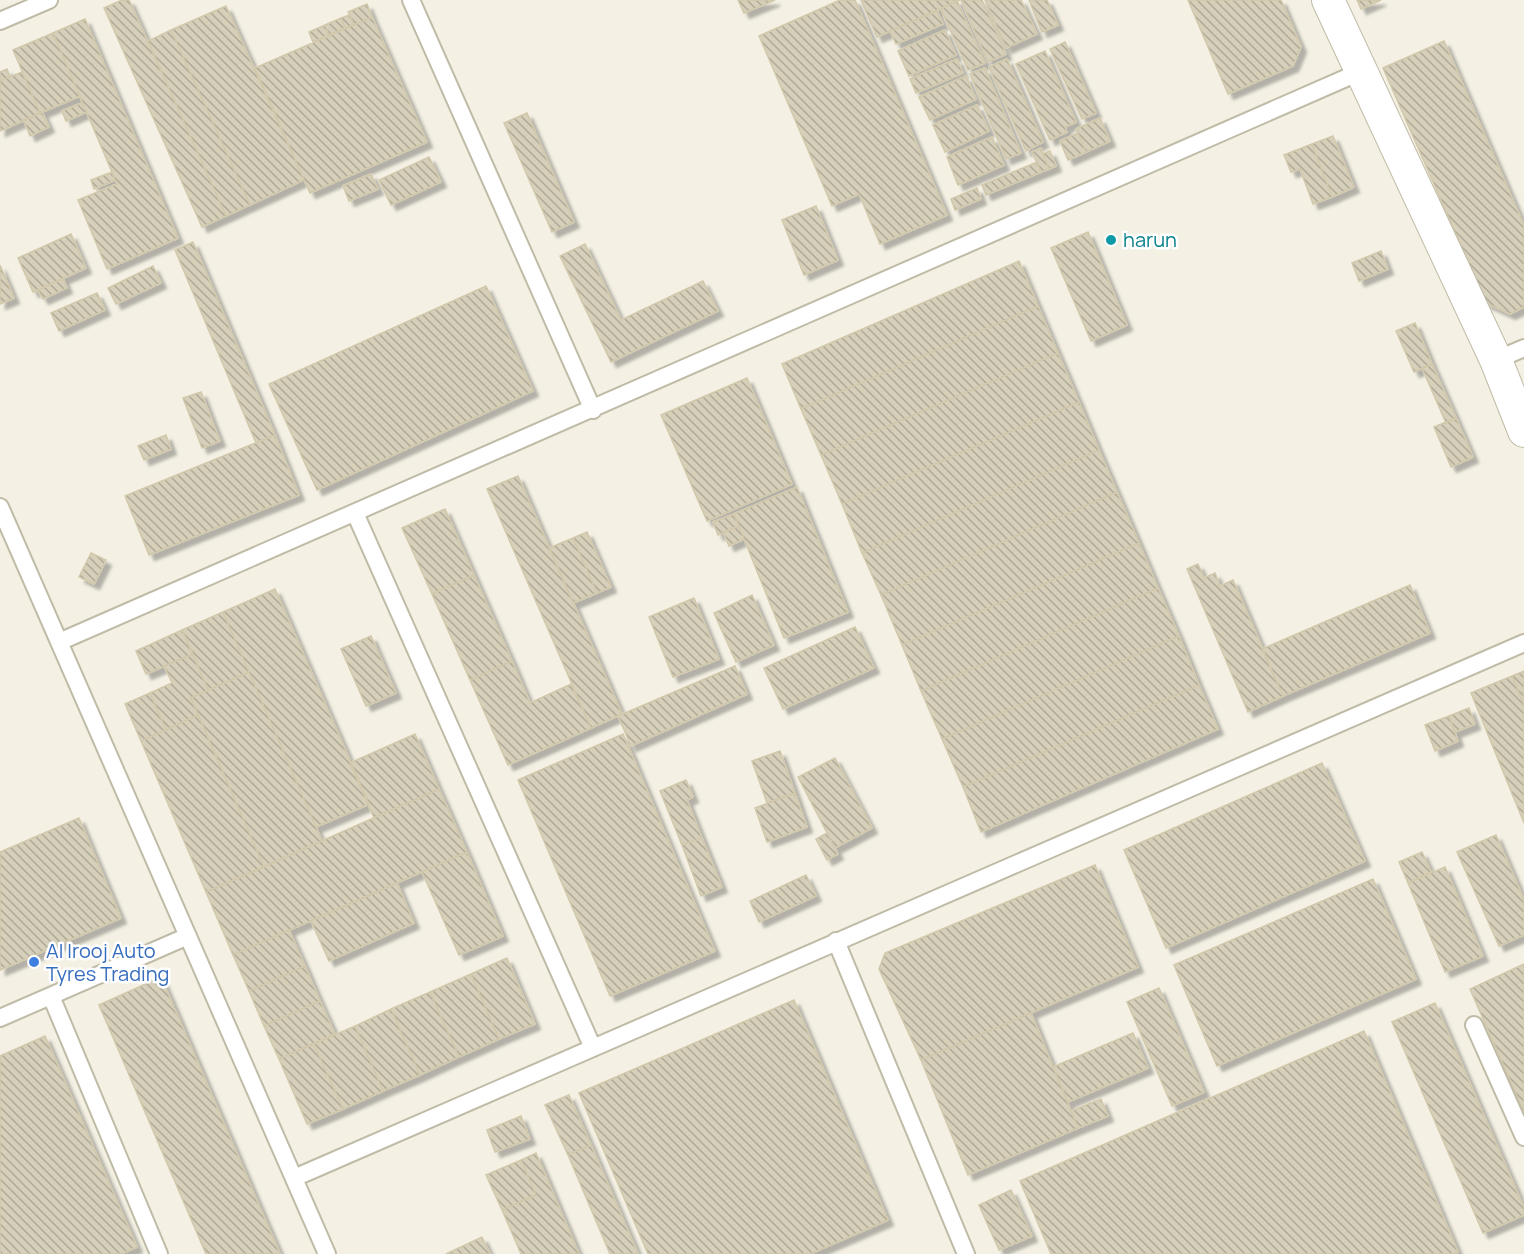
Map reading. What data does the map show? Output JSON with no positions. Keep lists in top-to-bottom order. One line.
{"places":["harun","Al Irooj Auto Tyres Trading"]}
